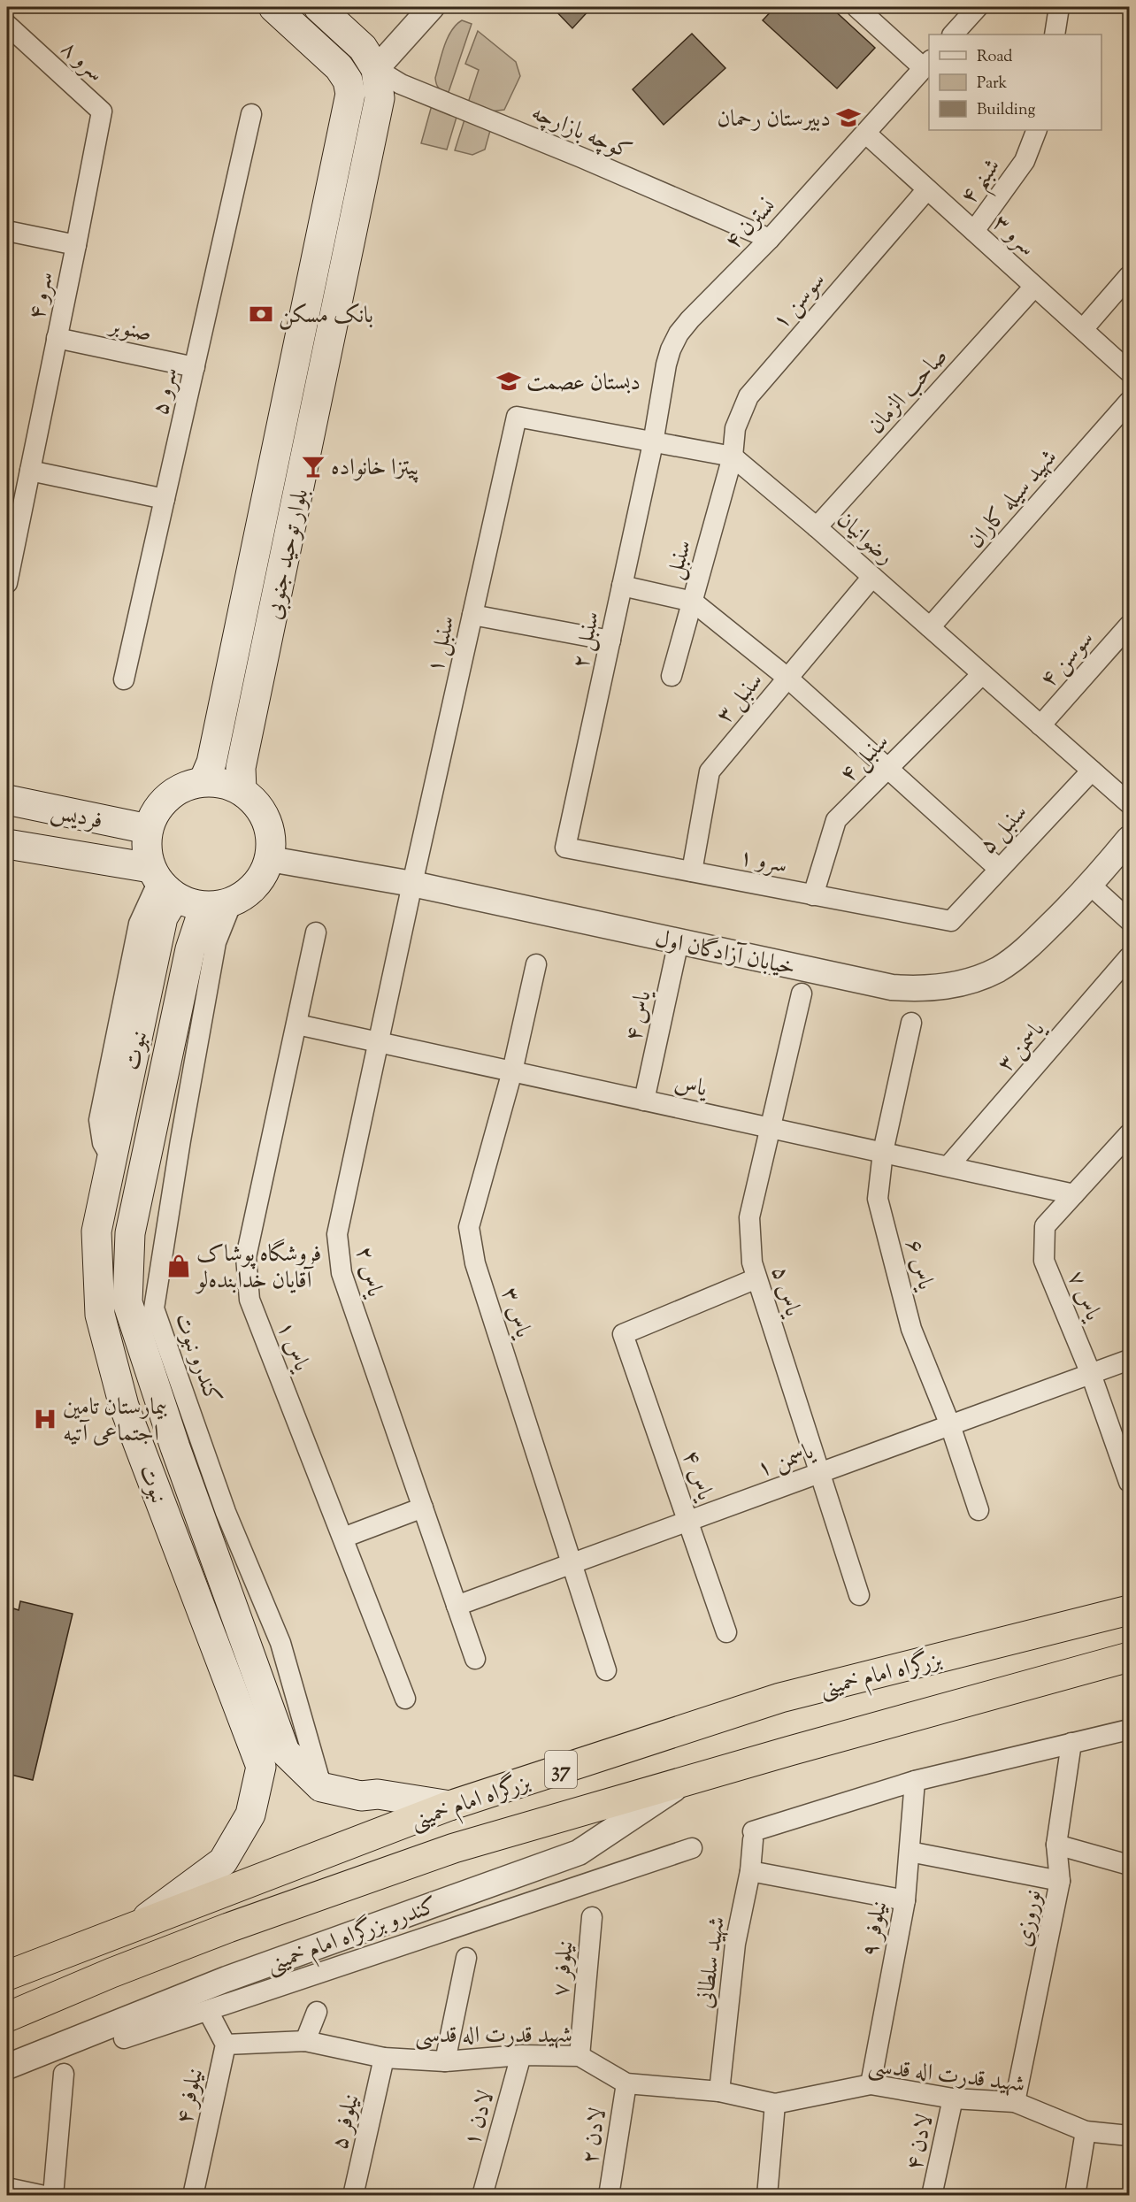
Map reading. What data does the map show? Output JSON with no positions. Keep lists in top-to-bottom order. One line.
{"streets":{"highway":["بزرگراه امام خمینی","37"],"main road":["بلوار توحید جنوبی","فردیس","نبوت"],"street":["سرو ۸","کوچه بازارچه","شبنم ۴","نسترن ۴","سرو ۳","سرو ۴","سوسن ۱","صنوبر","صاحب الزمان","سرو ۵","شهید سیله کاران","رضوانیان","سنبل","سنبل ۲","سنبل ۱","سوسن ۴","سنبل ۳","سنبل ۴","سنبل ۵","سرو ۱","خیابان آزادگان اول","یاس ۴","یاسمن ۳","یاس","یاس ۶","یاس ۲","یاس ۵","یاس ۷","یاس ۳","یاس ۱","یاسمن ۱","نوروزی","نیلوفر ۹","کندرو بزرگراه امام خمینی","شهید سلطانی","نیلوفر ۷","شهید قدرت اله قدسی","نیلوفر ۴","لادن ۱","نیلوفر ۵","لادن ۲","لادن ۴"]},"crossings":[["سرو ۸","سرو ۴"],["کوچه بازارچه","نسترن ۴"],["کوچه بازارچه","بلوار توحید جنوبی"],["شبنم ۴","سرو ۳"],["نسترن ۴","سرو ۳"],["نسترن ۴","سنبل ۲"],["نسترن ۴","سنبل ۱"],["سرو ۳","سوسن ۱"],["سرو ۳","صاحب الزمان"],["سرو ۴","صنوبر"],["سوسن ۱","رضوانیان"],["سوسن ۱","سنبل"],["صنوبر","سرو ۵"],["صاحب الزمان","رضوانیان"],["شهید سیله کاران","رضوانیان"],["رضوانیان","سنبل"],["رضوانیان","سوسن ۴"],["رضوانیان","سنبل ۳"],["رضوانیان","سنبل ۴"],["رضوانیان","سنبل ۵"],["بلوار توحید جنوبی","فردیس"],["بلوار توحید جنوبی","خیابان آزادگان اول"],["بلوار توحید جنوبی","نبوت"],["سنبل ۲","سنبل ۱"],["سنبل ۲","سرو ۱"],["سنبل ۱","خیابان آزادگان اول"],["سنبل ۱","یاس ۲"],["سنبل ۳","سرو ۱"],["سنبل ۴","سرو ۱"],["فردیس","خیابان آزادگان اول"],["فردیس","نبوت"],["سنبل ۵","سرو ۱"],["خیابان آزادگان اول","یاس ۴"],["خیابان آزادگان اول","نبوت"],["خیابان آزادگان اول","یاس ۲"],["یاس ۴","یاس"],["یاس ۴","یاس ۵"],["یاس ۴","یاسمن ۱"],["یاسمن ۳","یاس"],["نبوت","بزرگراه امام خمینی"],["یاس","یاس ۶"],["یاس","یاس ۲"],["یاس","یاس ۵"],["یاس","یاس ۷"],["یاس","یاس ۳"],["یاس","یاس ۱"],["یاس ۶","یاسمن ۱"],["یاس ۲","یاسمن ۱"],["یاس ۵","یاسمن ۱"],["یاس ۷","یاسمن ۱"],["یاس ۳","یاسمن ۱"],["بزرگراه امام خمینی","کندرو بزرگراه امام خمینی"],["نوروزی","شهید قدرت اله قدسی"],["نیلوفر ۹","شهید سلطانی"],["نیلوفر ۹","شهید قدرت اله قدسی"],["شهید سلطانی","شهید قدرت اله قدسی"],["نیلوفر ۷","شهید قدرت اله قدسی"],["شهید قدرت اله قدسی","نیلوفر ۴"],["شهید قدرت اله قدسی","لادن ۱"],["شهید قدرت اله قدسی","نیلوفر ۵"],["شهید قدرت اله قدسی","لادن ۲"],["شهید قدرت اله قدسی","لادن ۴"]],"places":{"school or university":["دبیرستان رحمان","دبستان عصمت"],"bank":["بانک مسکن"],"bar":["پیتزا خانواده"],"shop":["فروشگاه پوشاک آقایان خدابنده‌لو"],"hospital":["بیمارستان تامین اجتماعی آتیه"]},"legend":["Road","Park","Building"]}
